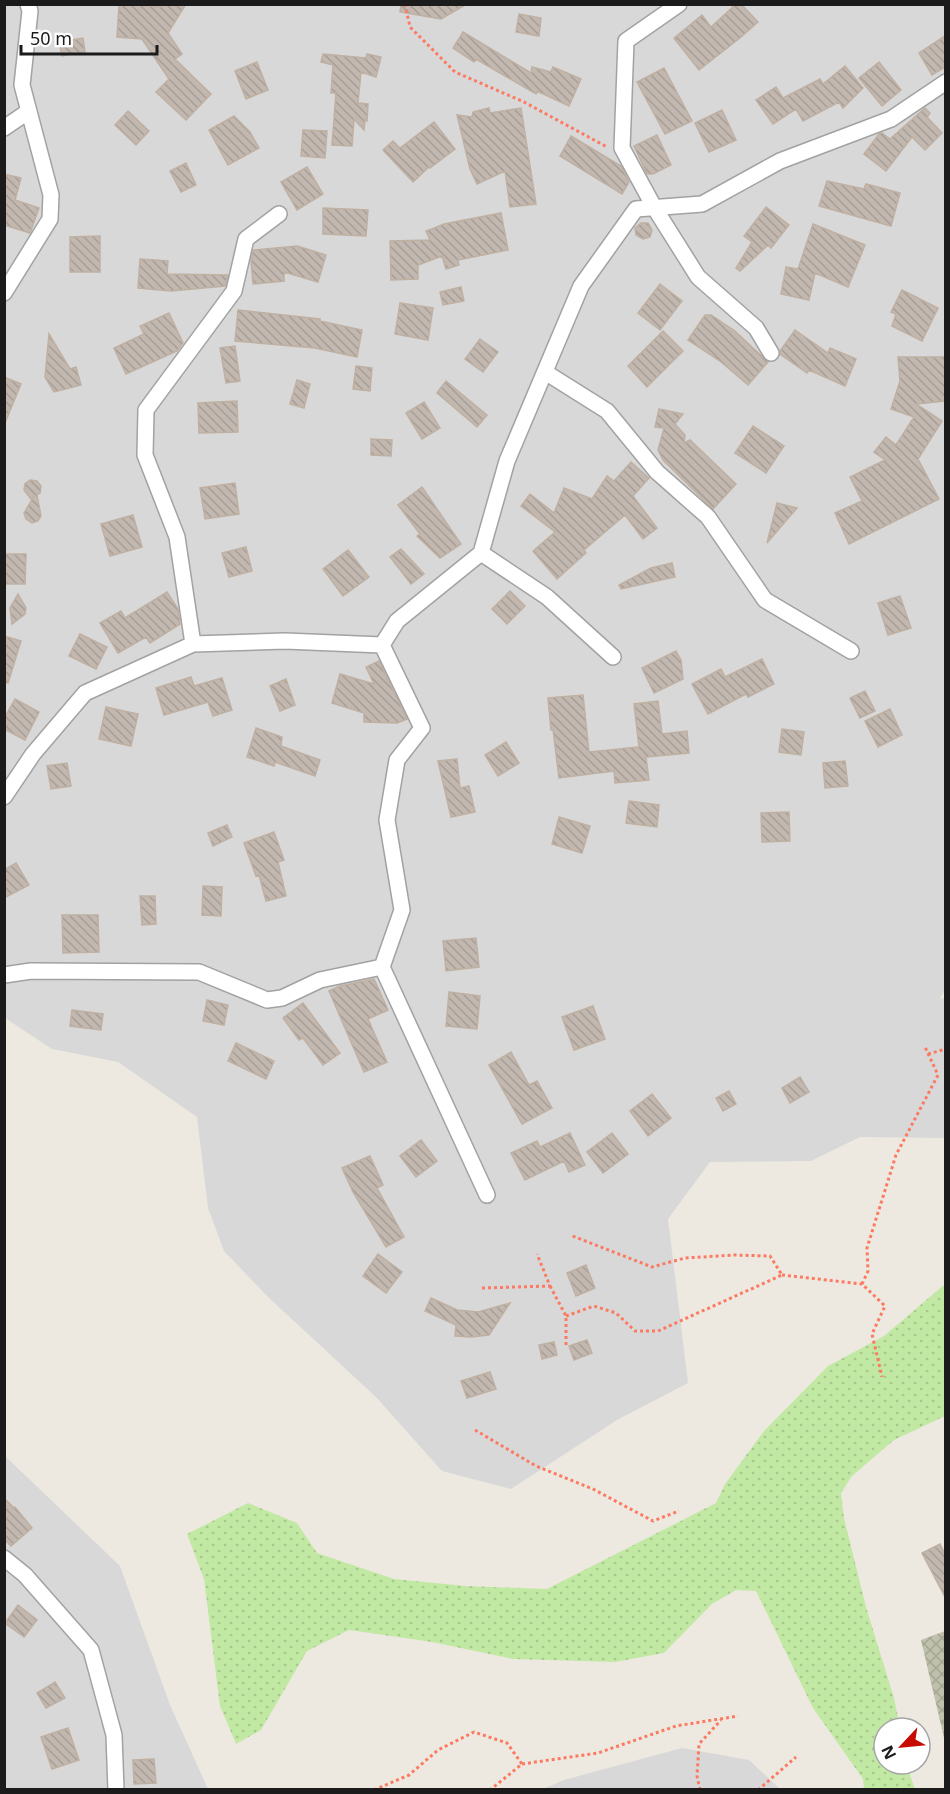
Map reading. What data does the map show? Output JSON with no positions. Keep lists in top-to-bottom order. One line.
{"scale_bar":"50 m","north":"bottom left"}
